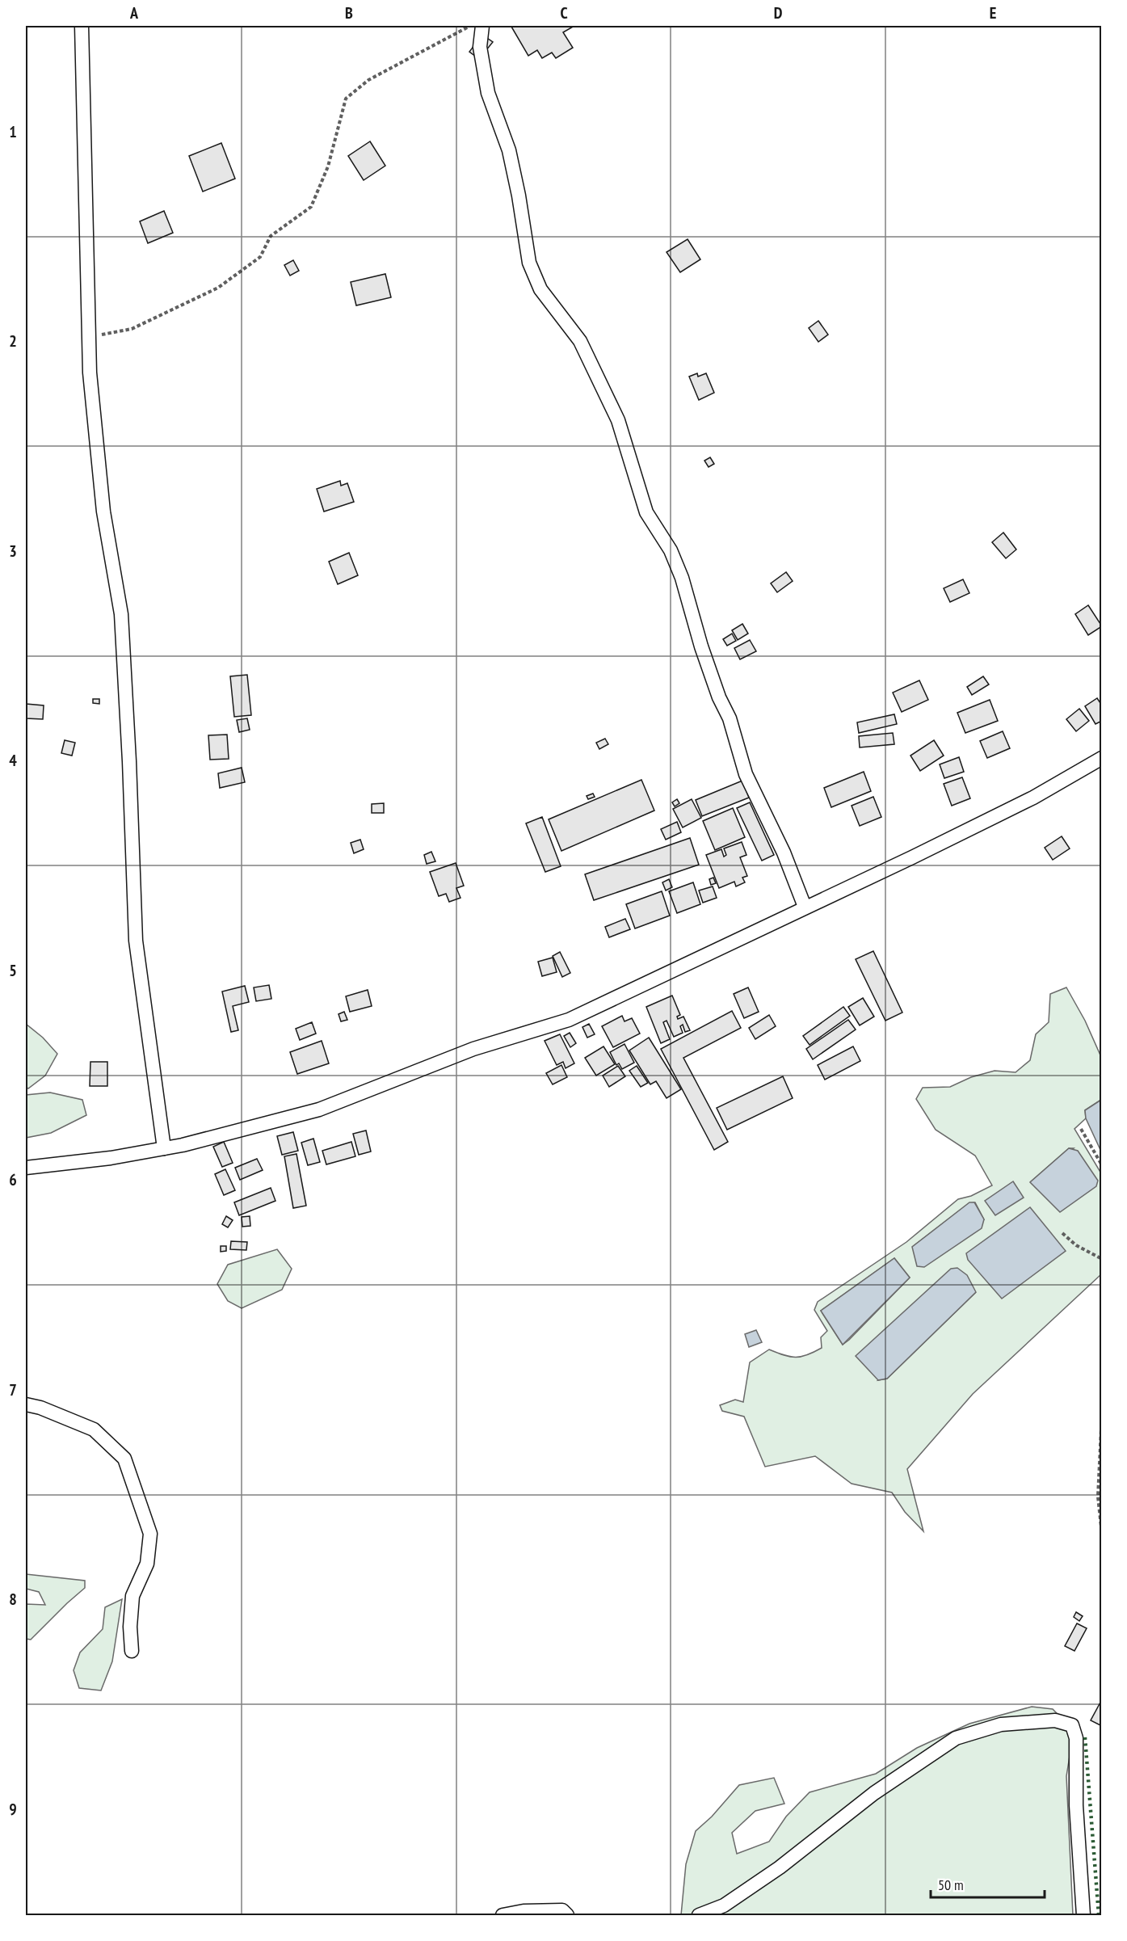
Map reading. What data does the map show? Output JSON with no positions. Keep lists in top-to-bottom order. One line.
{"scale_bar":"50 m","grid":{"columns":["A","B","C","D","E"],"rows":["1","2","3","4","5","6","7","8","9"]}}
